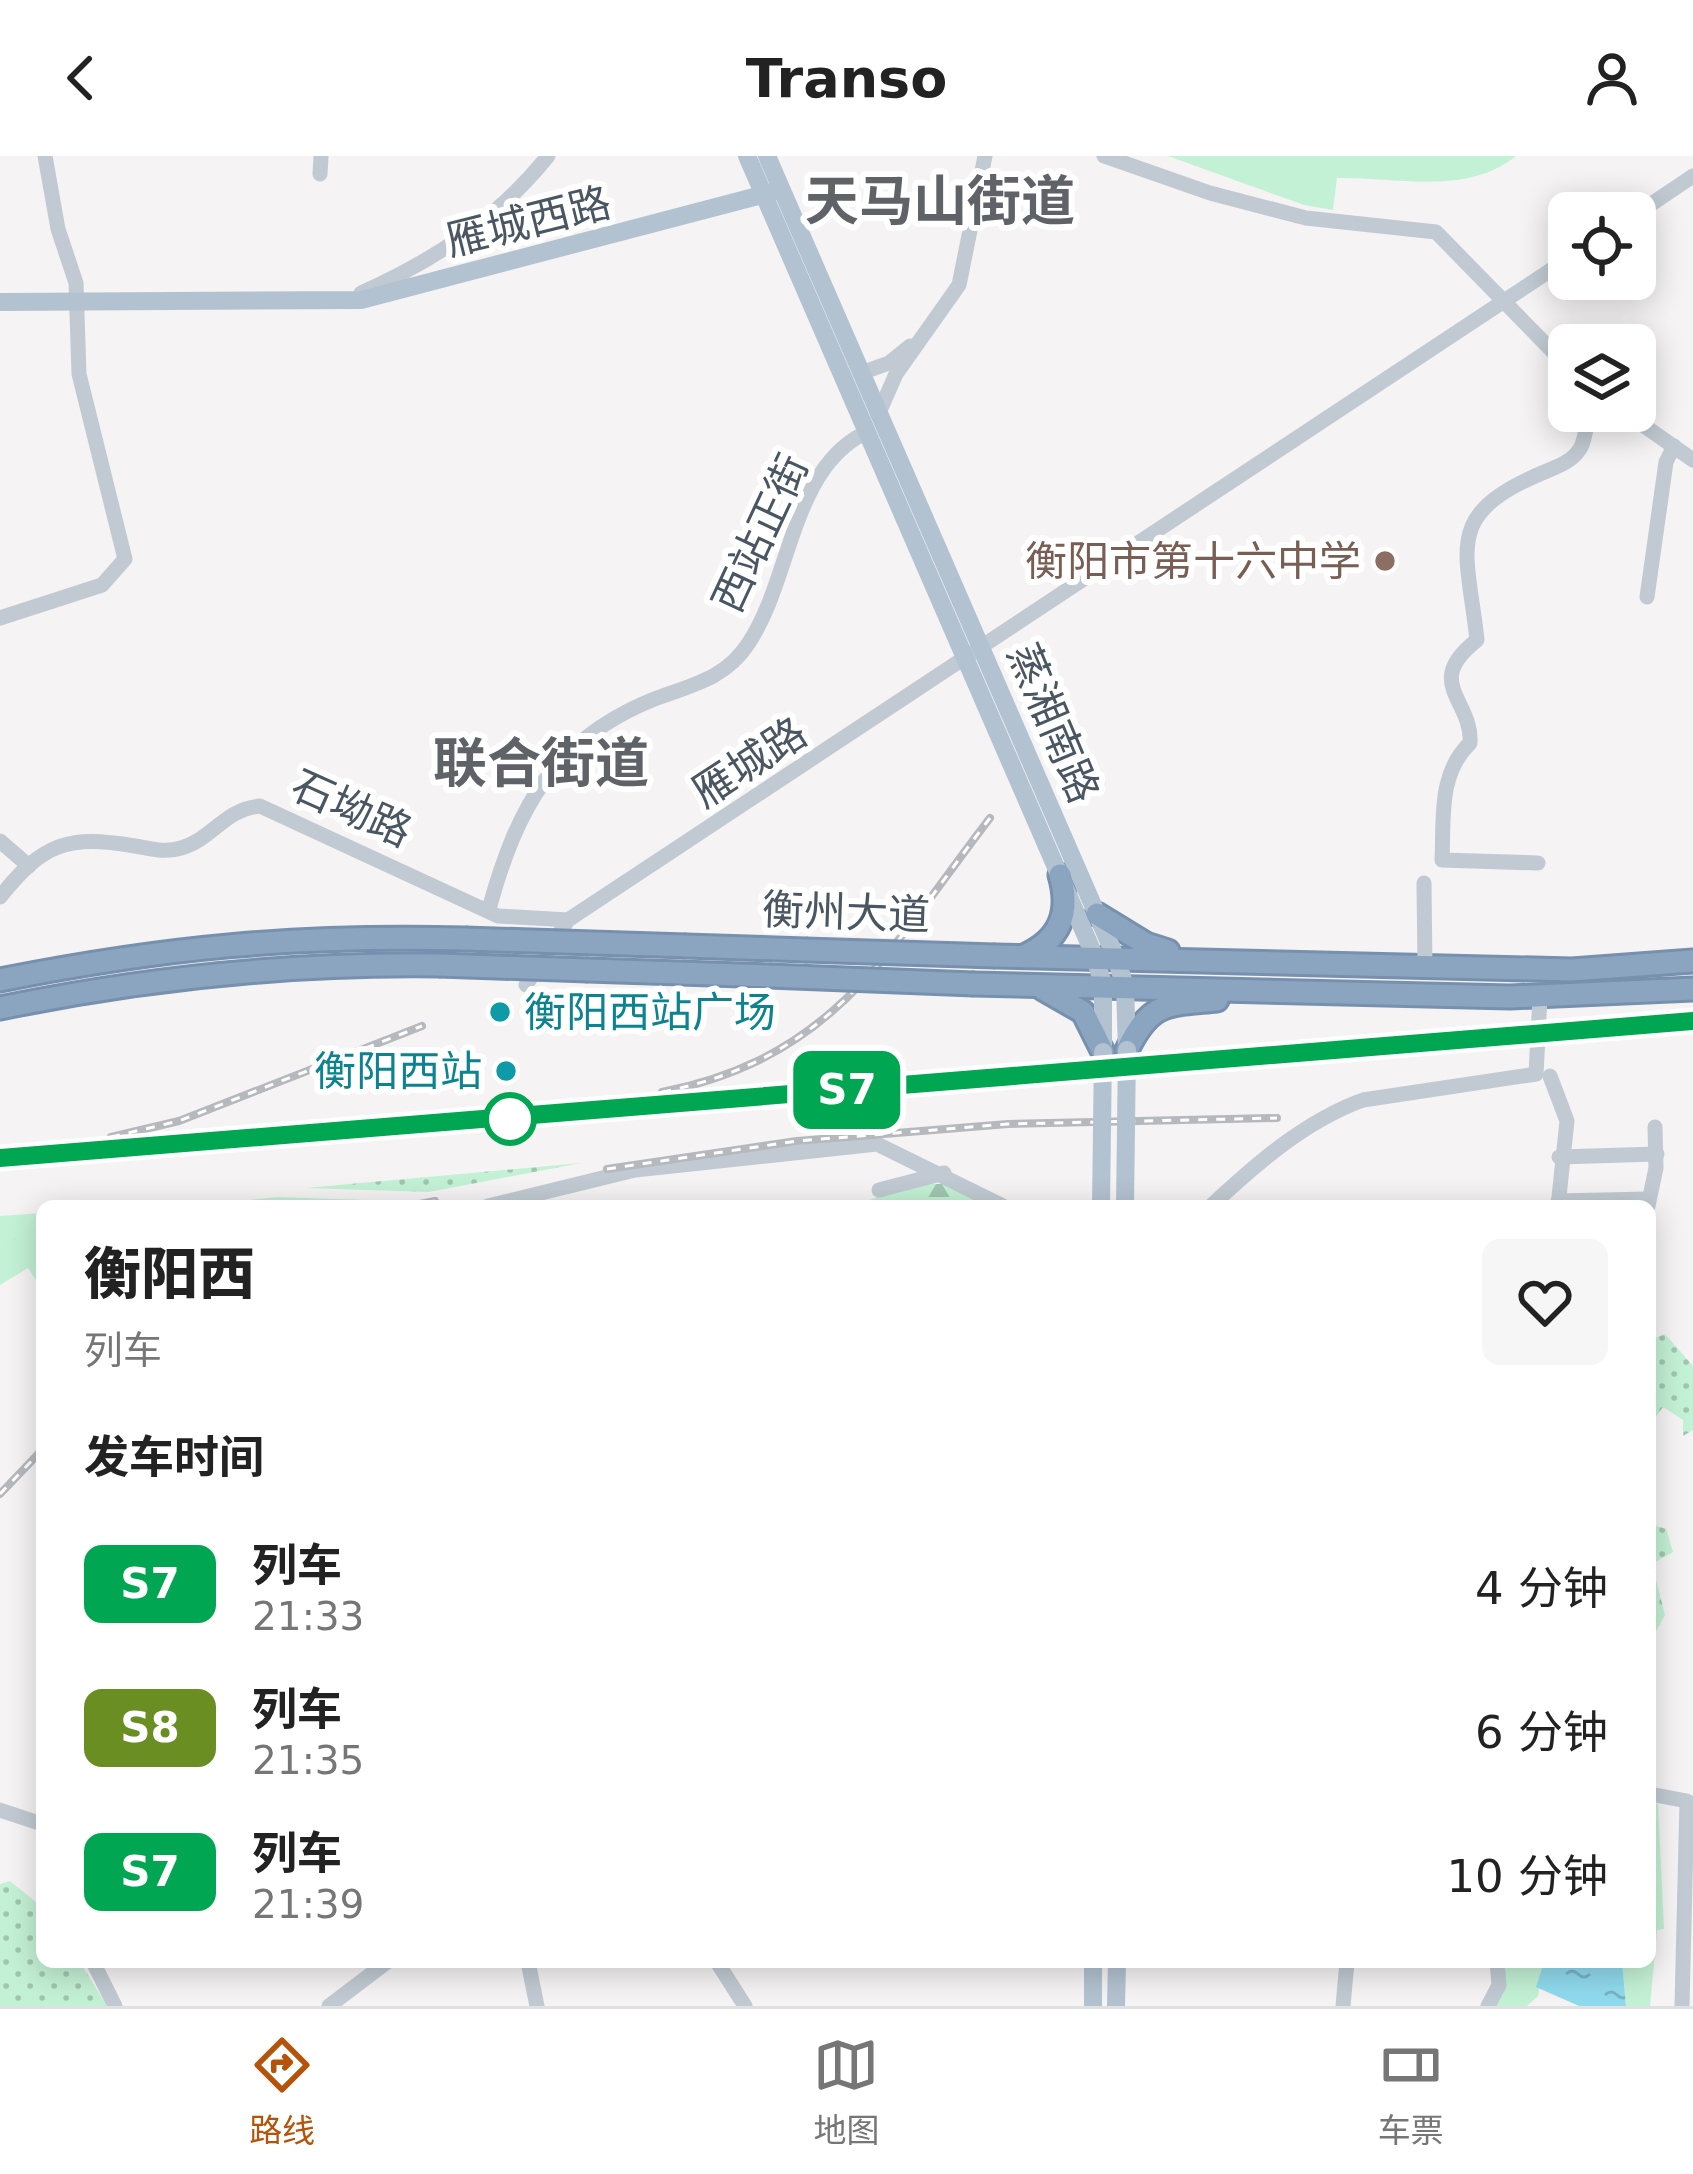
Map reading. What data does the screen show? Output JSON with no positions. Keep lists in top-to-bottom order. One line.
{"streets":{"highway":["衡州大道"],"main road":["雁城西路","蒸湘南路"],"street":["西站正街","雁城路","石坳路"]},"crossings":[["雁城西路","蒸湘南路"],["西站正街","蒸湘南路"],["西站正街","石坳路"],["蒸湘南路","雁城路"],["蒸湘南路","衡州大道"]],"districts":["天马山街道","联合街道"],"places":["衡阳市第十六中学","衡阳西站广场","衡阳西站"],"page":{"header":"Transo","on_map":"S7","heading":[["衡阳西","列车"],"发车时间"],"list":[{"mark":"S7","name":"列车","note":"21:33","value":"4 分钟"},{"mark":"S8","name":"列车","note":"21:35","value":"6 分钟"},{"mark":"S7","name":"列车","note":"21:39","value":"10 分钟"}],"tabs":["路线","地图","车票"]}}
